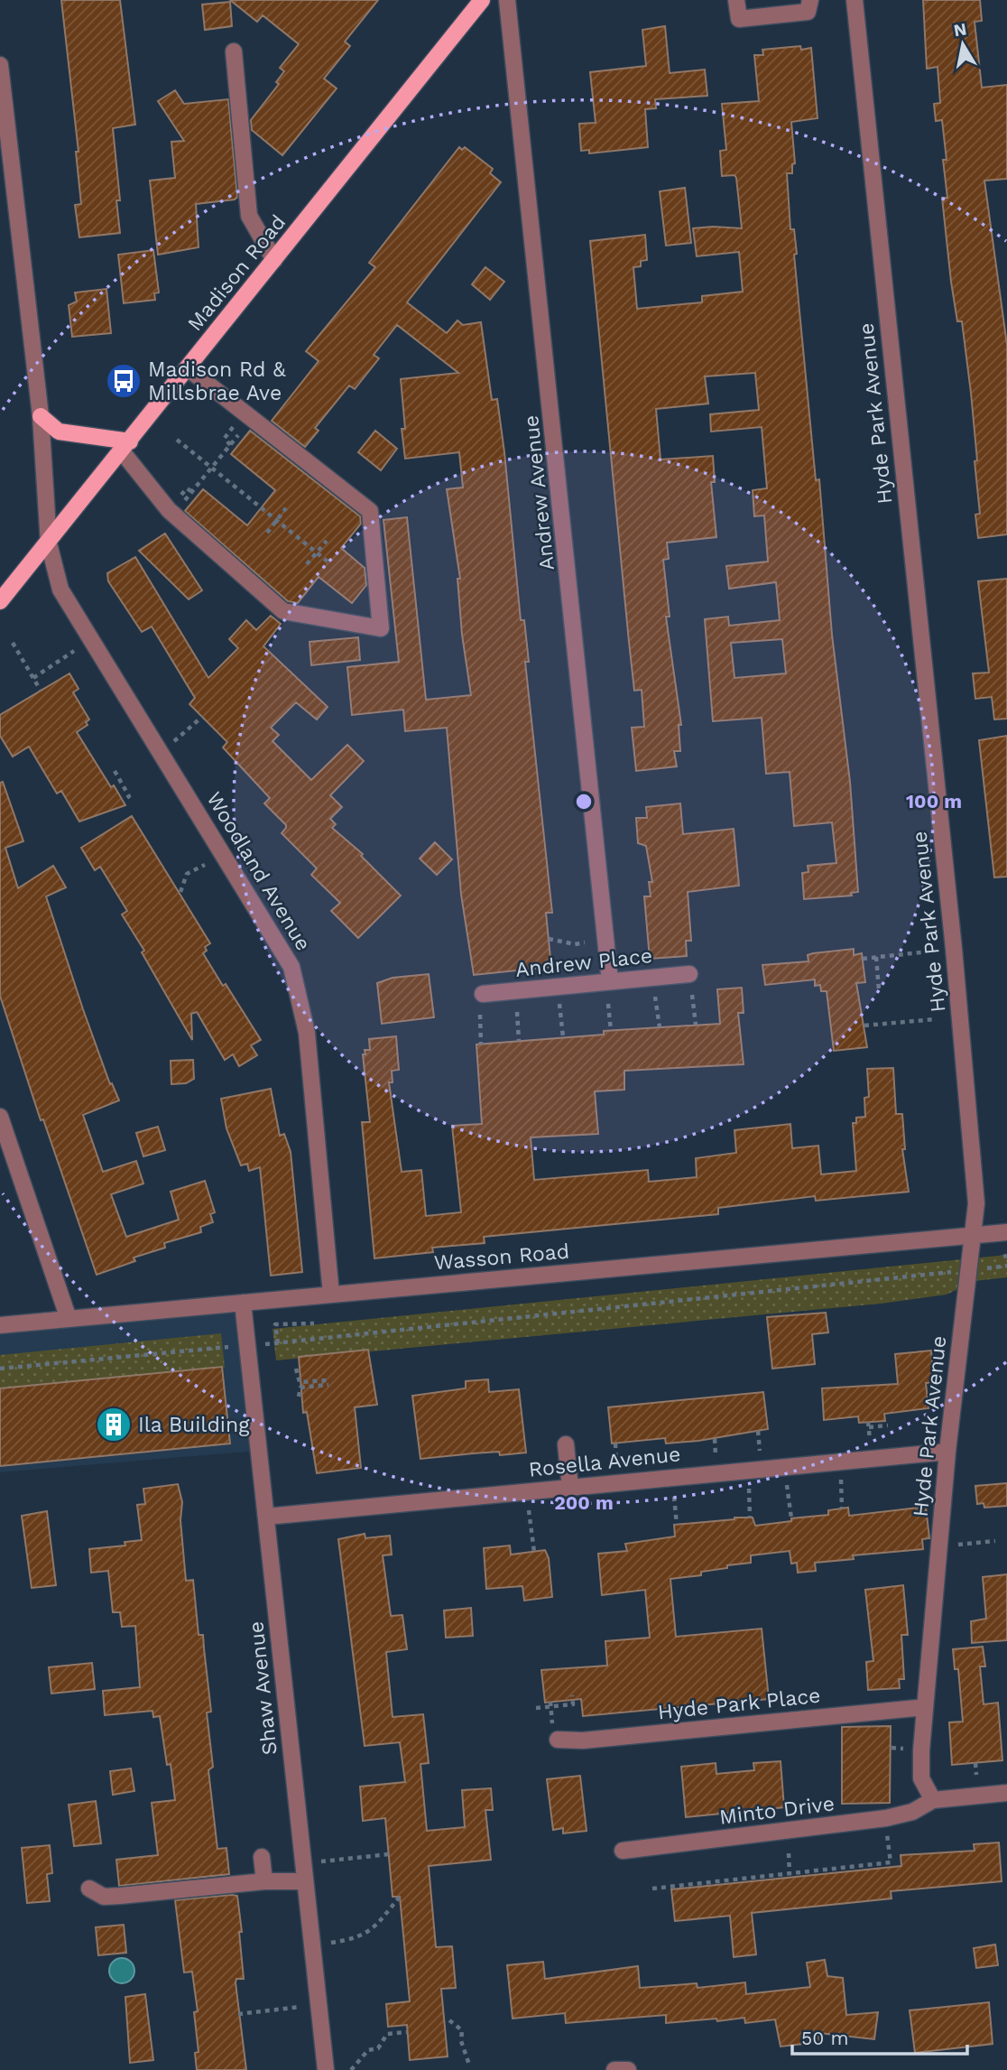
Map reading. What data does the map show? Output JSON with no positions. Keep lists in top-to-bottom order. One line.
{"streets":{"main road":["Madison Road"],"street":["Hyde Park Avenue","Andrew Avenue","Woodland Avenue","Andrew Place","Wasson Road","Rosella Avenue","Shaw Avenue","Hyde Park Place","Minto Drive"]},"crossings":[["Madison Road","Woodland Avenue"],["Hyde Park Avenue","Wasson Road"],["Hyde Park Avenue","Rosella Avenue"],["Hyde Park Avenue","Hyde Park Place"],["Hyde Park Avenue","Minto Drive"],["Andrew Avenue","Andrew Place"],["Woodland Avenue","Wasson Road"],["Wasson Road","Shaw Avenue"],["Rosella Avenue","Shaw Avenue"]],"places":{"bus stop":["Madison Rd & Millsbrae Ave"],"building":["Ila Building"]},"scale_bar":"50 m","north":"top","rings":["100 m","200 m"]}
